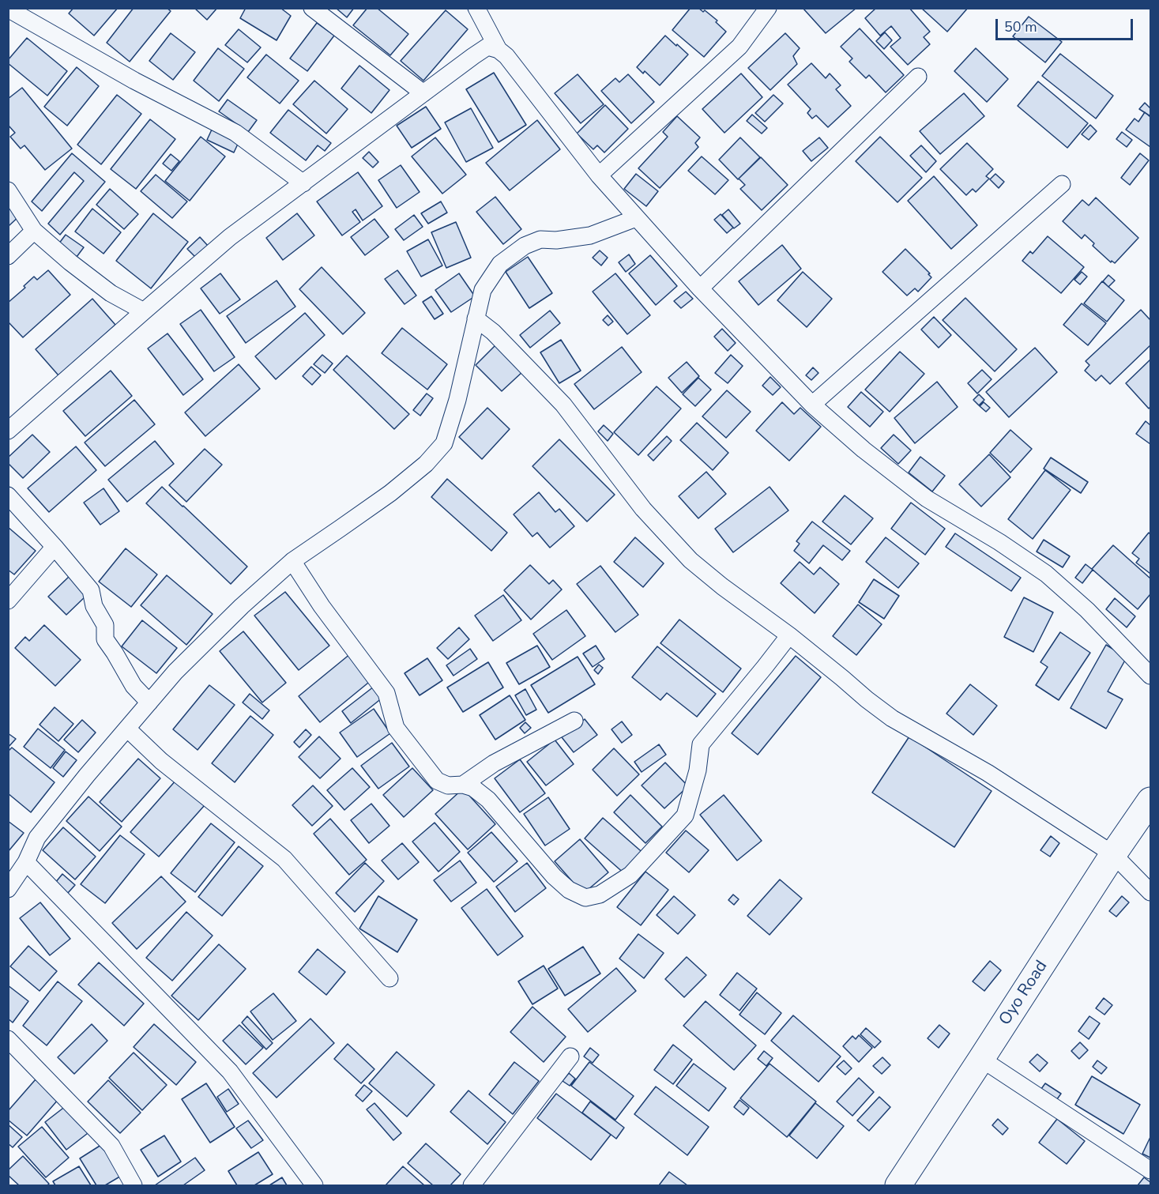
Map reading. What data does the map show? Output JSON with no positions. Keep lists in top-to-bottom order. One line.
{"streets":{"highway":["Oyo Road"]},"scale_bar":"50 m"}
